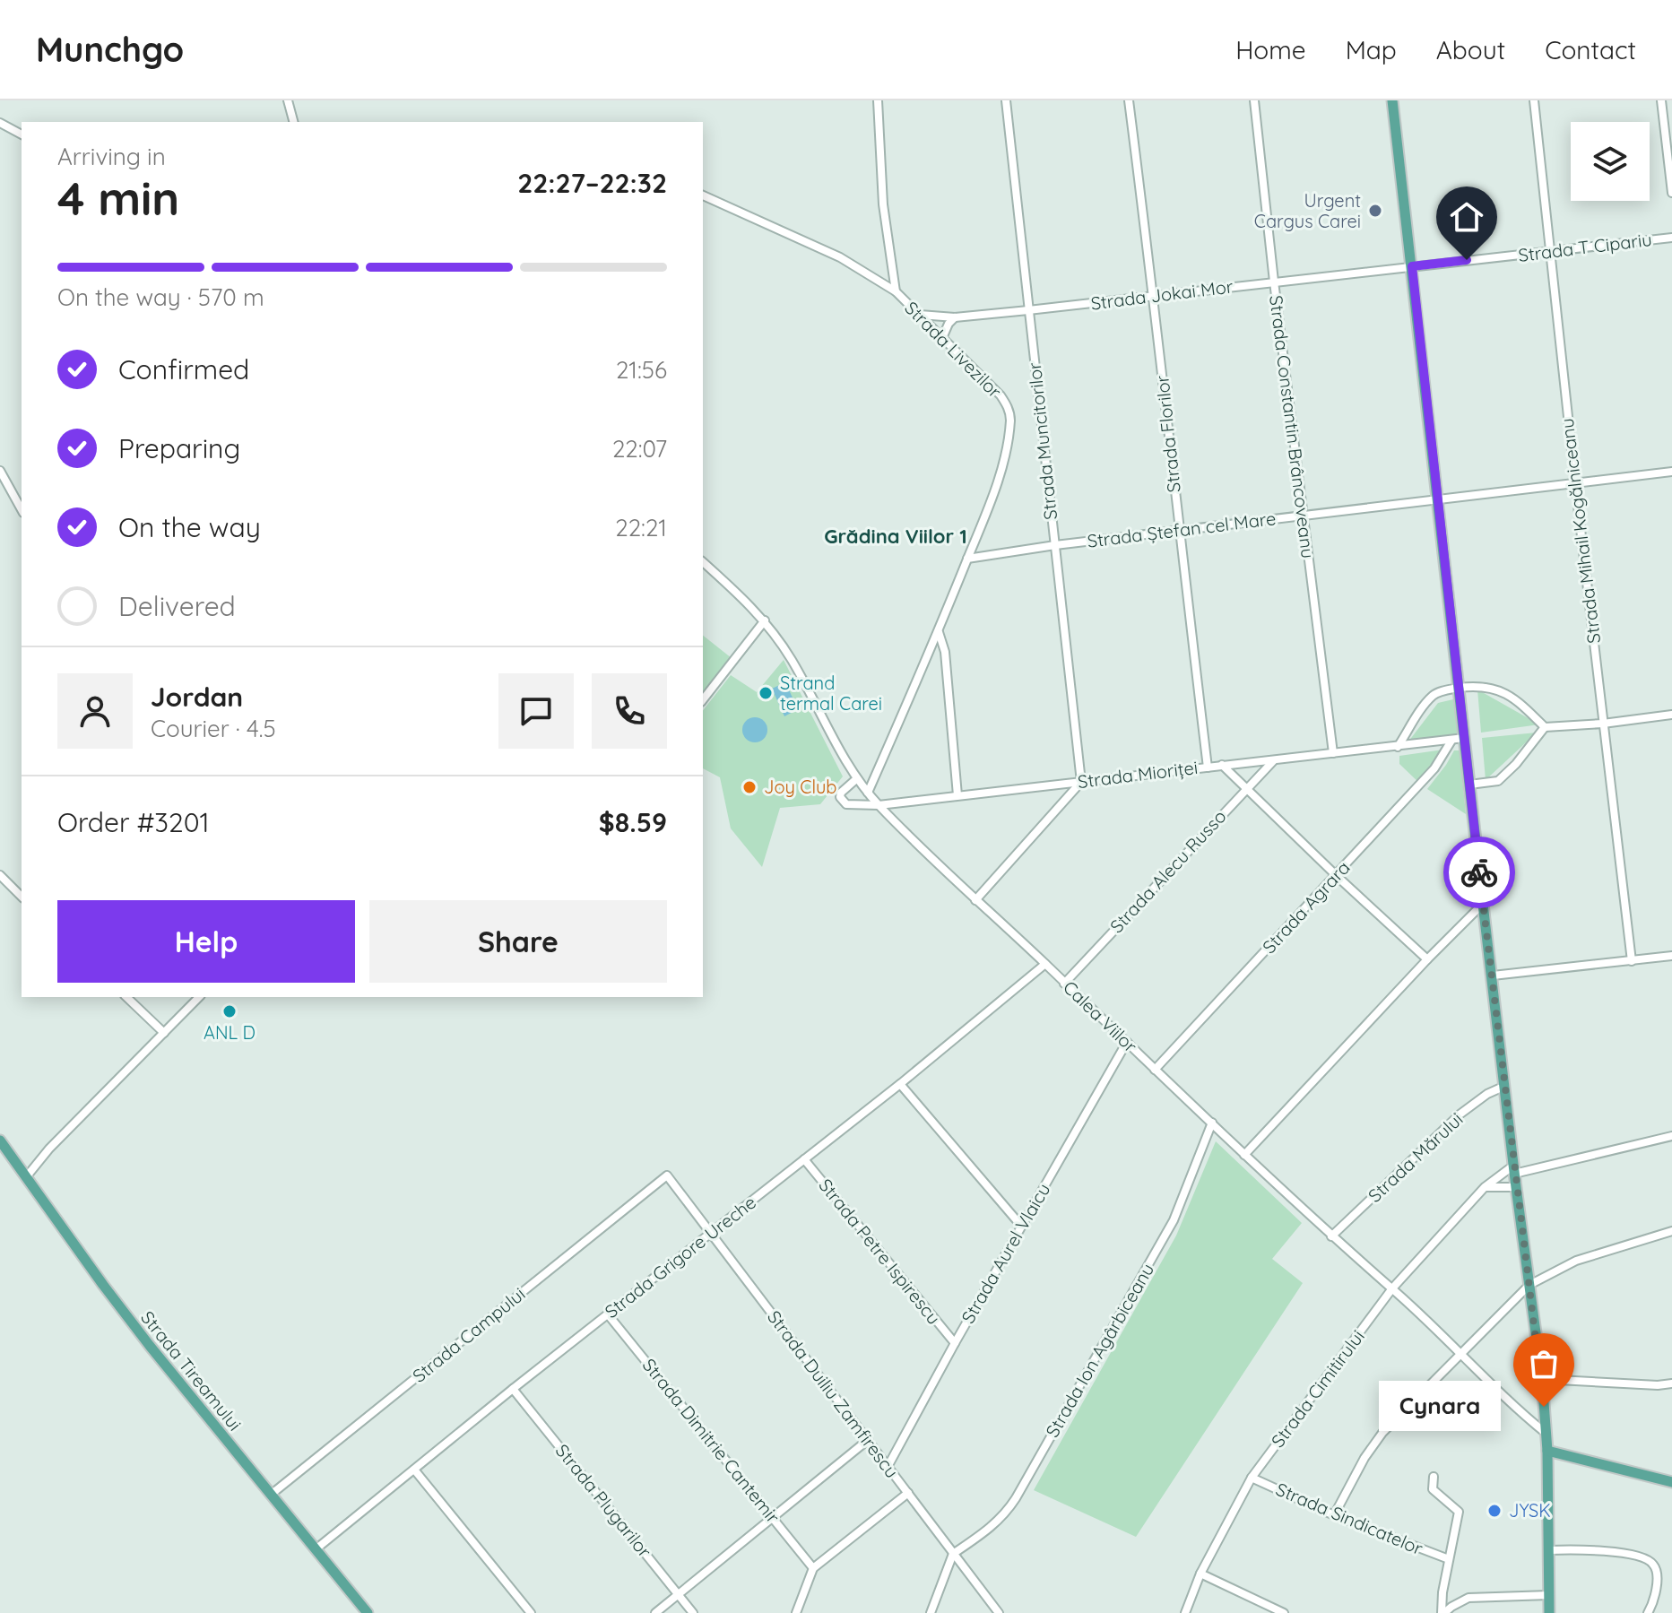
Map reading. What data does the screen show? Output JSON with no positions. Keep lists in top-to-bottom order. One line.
{"streets":{"main road":["Strada Tireamului"],"street":["Strada T Cipariu","Strada Jokai Mor","Strada Livezilor","Strada Constantin Brâncoveanu","Strada Florilor","Strada Muncitorilor","Strada Ștefan cel Mare","Strada Mihail Kogălniceanu","Strada Mioriței","Strada Alecu Russo","Strada Agrara","Calea Viilor","Strada Mărului","Strada Petre Ispirescu","Strada Aurel Vlaicu","Strada Grigore Ureche","Strada Campului","Strada Ion Agârbiceanu","Strada Cimitirului","Strada Duiliu Zamfirescu","Strada Dimitrie Cantemir","Strada Plugarilor","Strada Sindicatelor"]},"crossings":[["Strada T Cipariu","Strada Jokai Mor"],["Strada T Cipariu","Strada Mihail Kogălniceanu"],["Strada Jokai Mor","Strada Livezilor"],["Strada Jokai Mor","Strada Constantin Brâncoveanu"],["Strada Jokai Mor","Strada Florilor"],["Strada Jokai Mor","Strada Muncitorilor"],["Strada Livezilor","Strada Ștefan cel Mare"],["Strada Livezilor","Calea Viilor"],["Strada Constantin Brâncoveanu","Strada Ștefan cel Mare"],["Strada Constantin Brâncoveanu","Strada Mioriței"],["Strada Florilor","Strada Ștefan cel Mare"],["Strada Florilor","Strada Mioriței"],["Strada Muncitorilor","Strada Ștefan cel Mare"],["Strada Muncitorilor","Strada Mioriței"],["Strada Ștefan cel Mare","Strada Mihail Kogălniceanu"],["Strada Mioriței","Strada Alecu Russo"],["Strada Mioriței","Strada Agrara"],["Strada Mioriței","Calea Viilor"],["Strada Alecu Russo","Calea Viilor"],["Strada Agrara","Calea Viilor"],["Calea Viilor","Strada Mărului"],["Calea Viilor","Strada Aurel Vlaicu"],["Calea Viilor","Strada Grigore Ureche"],["Calea Viilor","Strada Ion Agârbiceanu"],["Calea Viilor","Strada Cimitirului"],["Strada Petre Ispirescu","Strada Aurel Vlaicu"],["Strada Petre Ispirescu","Strada Grigore Ureche"],["Strada Aurel Vlaicu","Strada Duiliu Zamfirescu"],["Strada Grigore Ureche","Strada Tireamului"],["Strada Grigore Ureche","Strada Duiliu Zamfirescu"],["Strada Grigore Ureche","Strada Dimitrie Cantemir"],["Strada Grigore Ureche","Strada Plugarilor"],["Strada Campului","Strada Tireamului"],["Strada Campului","Strada Duiliu Zamfirescu"],["Strada Ion Agârbiceanu","Strada Duiliu Zamfirescu"],["Strada Cimitirului","Strada Sindicatelor"]],"districts":["Grădina Viilor 1"],"places":["Urgent Cargus Carei","Strand termal Carei","Joy Club","ANL D","Cynara","JYSK"],"page":{"header":"Munchgo","nav":["Home","Map","About","Contact"],"heading":["4 min","Arriving in","22:27–22:32"],"panel":["Jordan","Courier · 4.5","Order #3201","$8.59"],"bar":"On the way · 570 m","list":[["Confirmed","21:56"],["Preparing","22:07"],["On the way","22:21"],"Delivered"],"buttons":["Help","Share"],"bubble":"Cynara"}}
